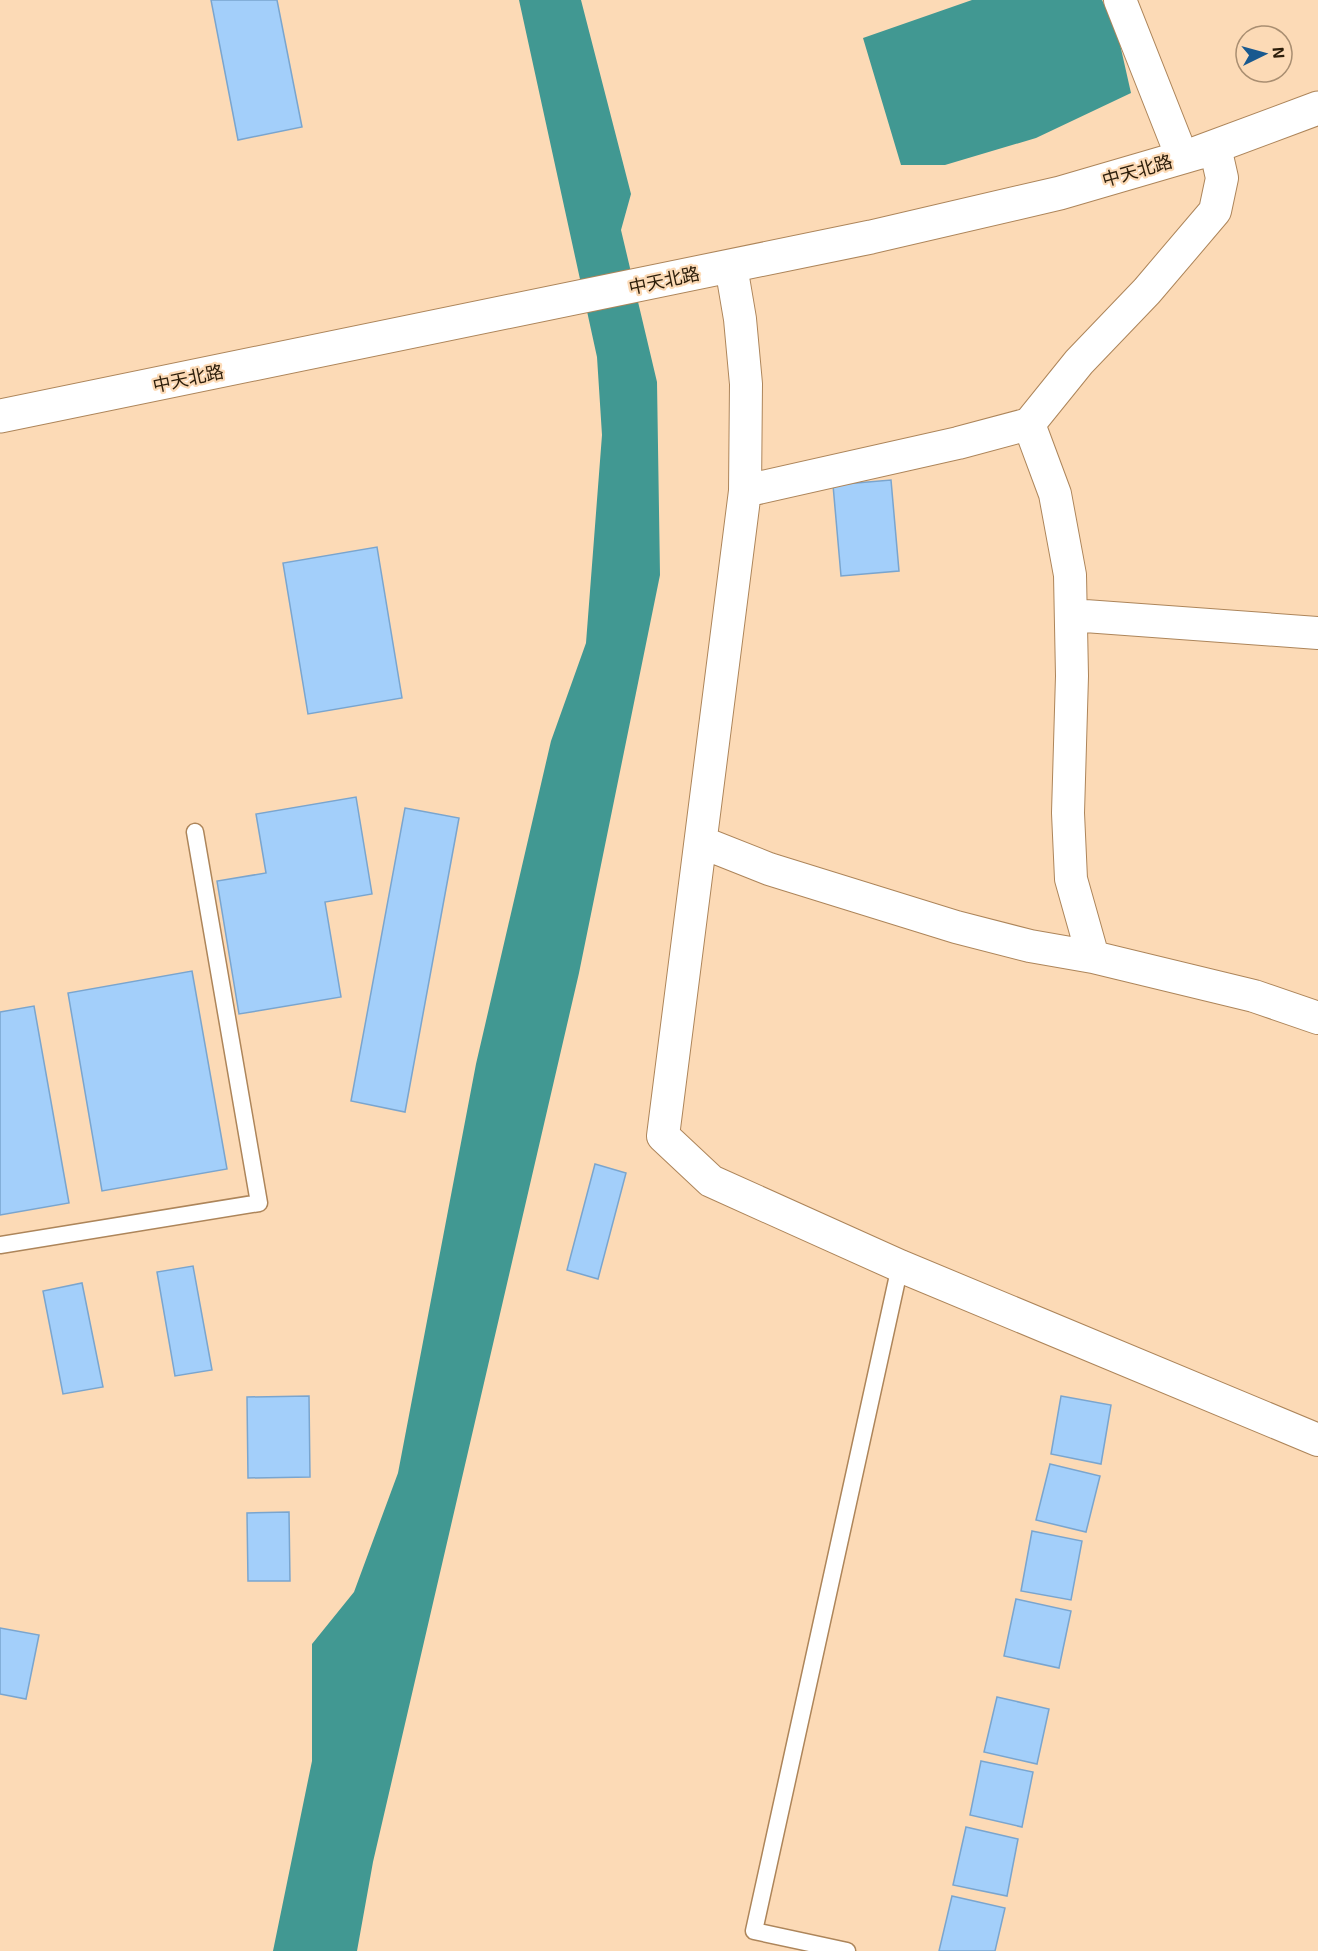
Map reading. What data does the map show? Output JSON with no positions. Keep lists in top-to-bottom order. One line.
{"streets":{"main road":["中天北路"]},"north":"right"}
